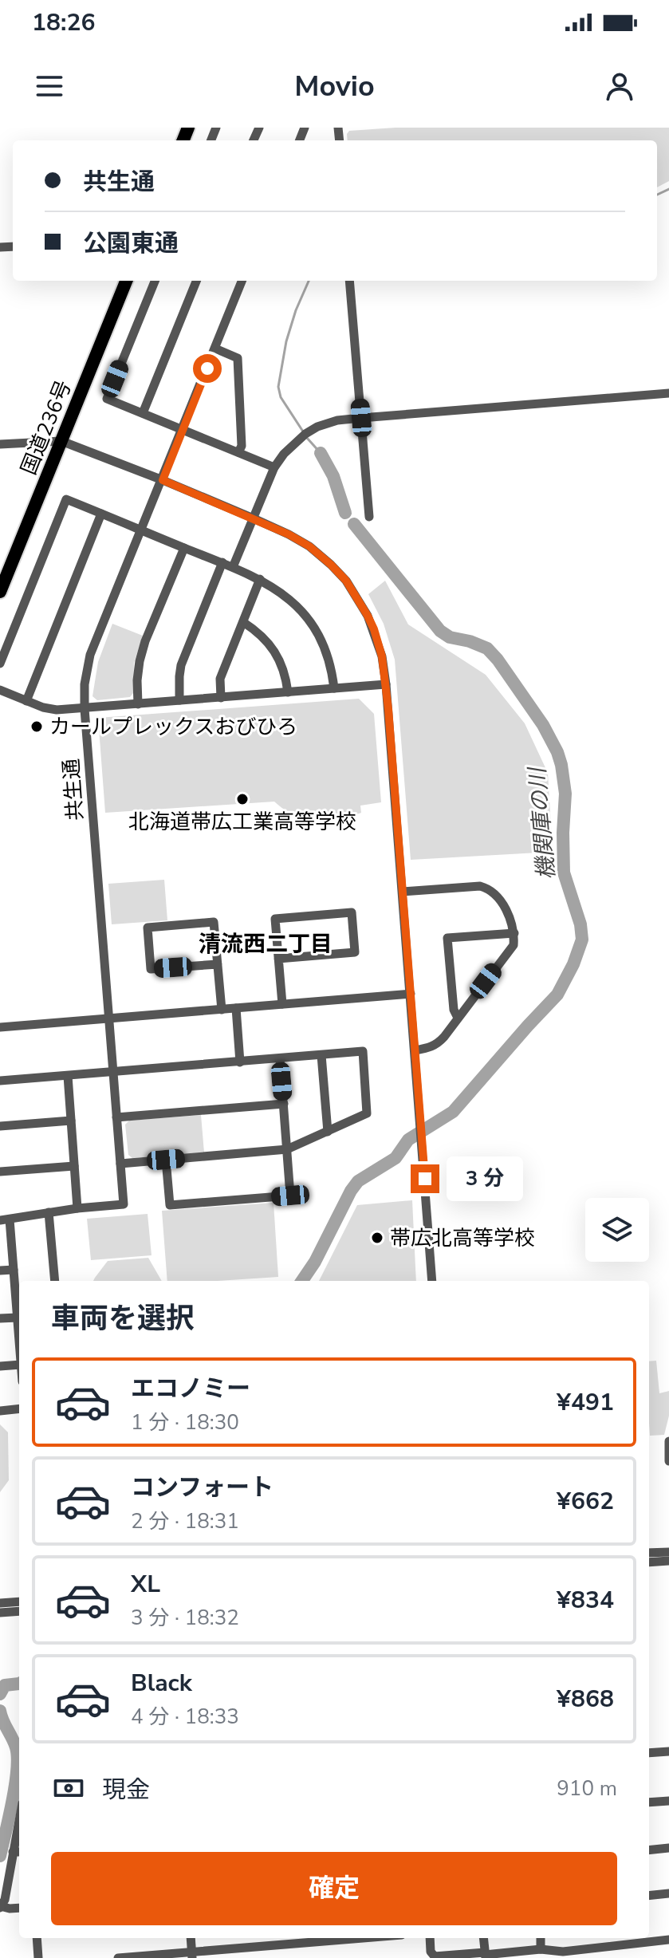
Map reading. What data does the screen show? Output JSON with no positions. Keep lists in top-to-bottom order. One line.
{"streets":{"highway":["国道236号"],"street":["共生通"]},"districts":["清流西二丁目"],"water":["機関庫の川"],"places":["カールプレックスおびひろ","北海道帯広工業高等学校","帯広北高等学校"],"page":{"status":"18:26","header":"Movio","banner":["共生通","公園東通"],"bubble":"3 分","heading":"車両を選択","list":[{"name":"エコノミー","note":"1 分 · 18:30","value":"¥491"},{"name":"コンフォート","note":"2 分 · 18:31","value":"¥662"},{"name":"XL","note":"3 分 · 18:32","value":"¥834"},{"name":"Black","note":"4 分 · 18:33","value":"¥868"}],"pay":["現金","910 m"],"buttons":"確定"}}
